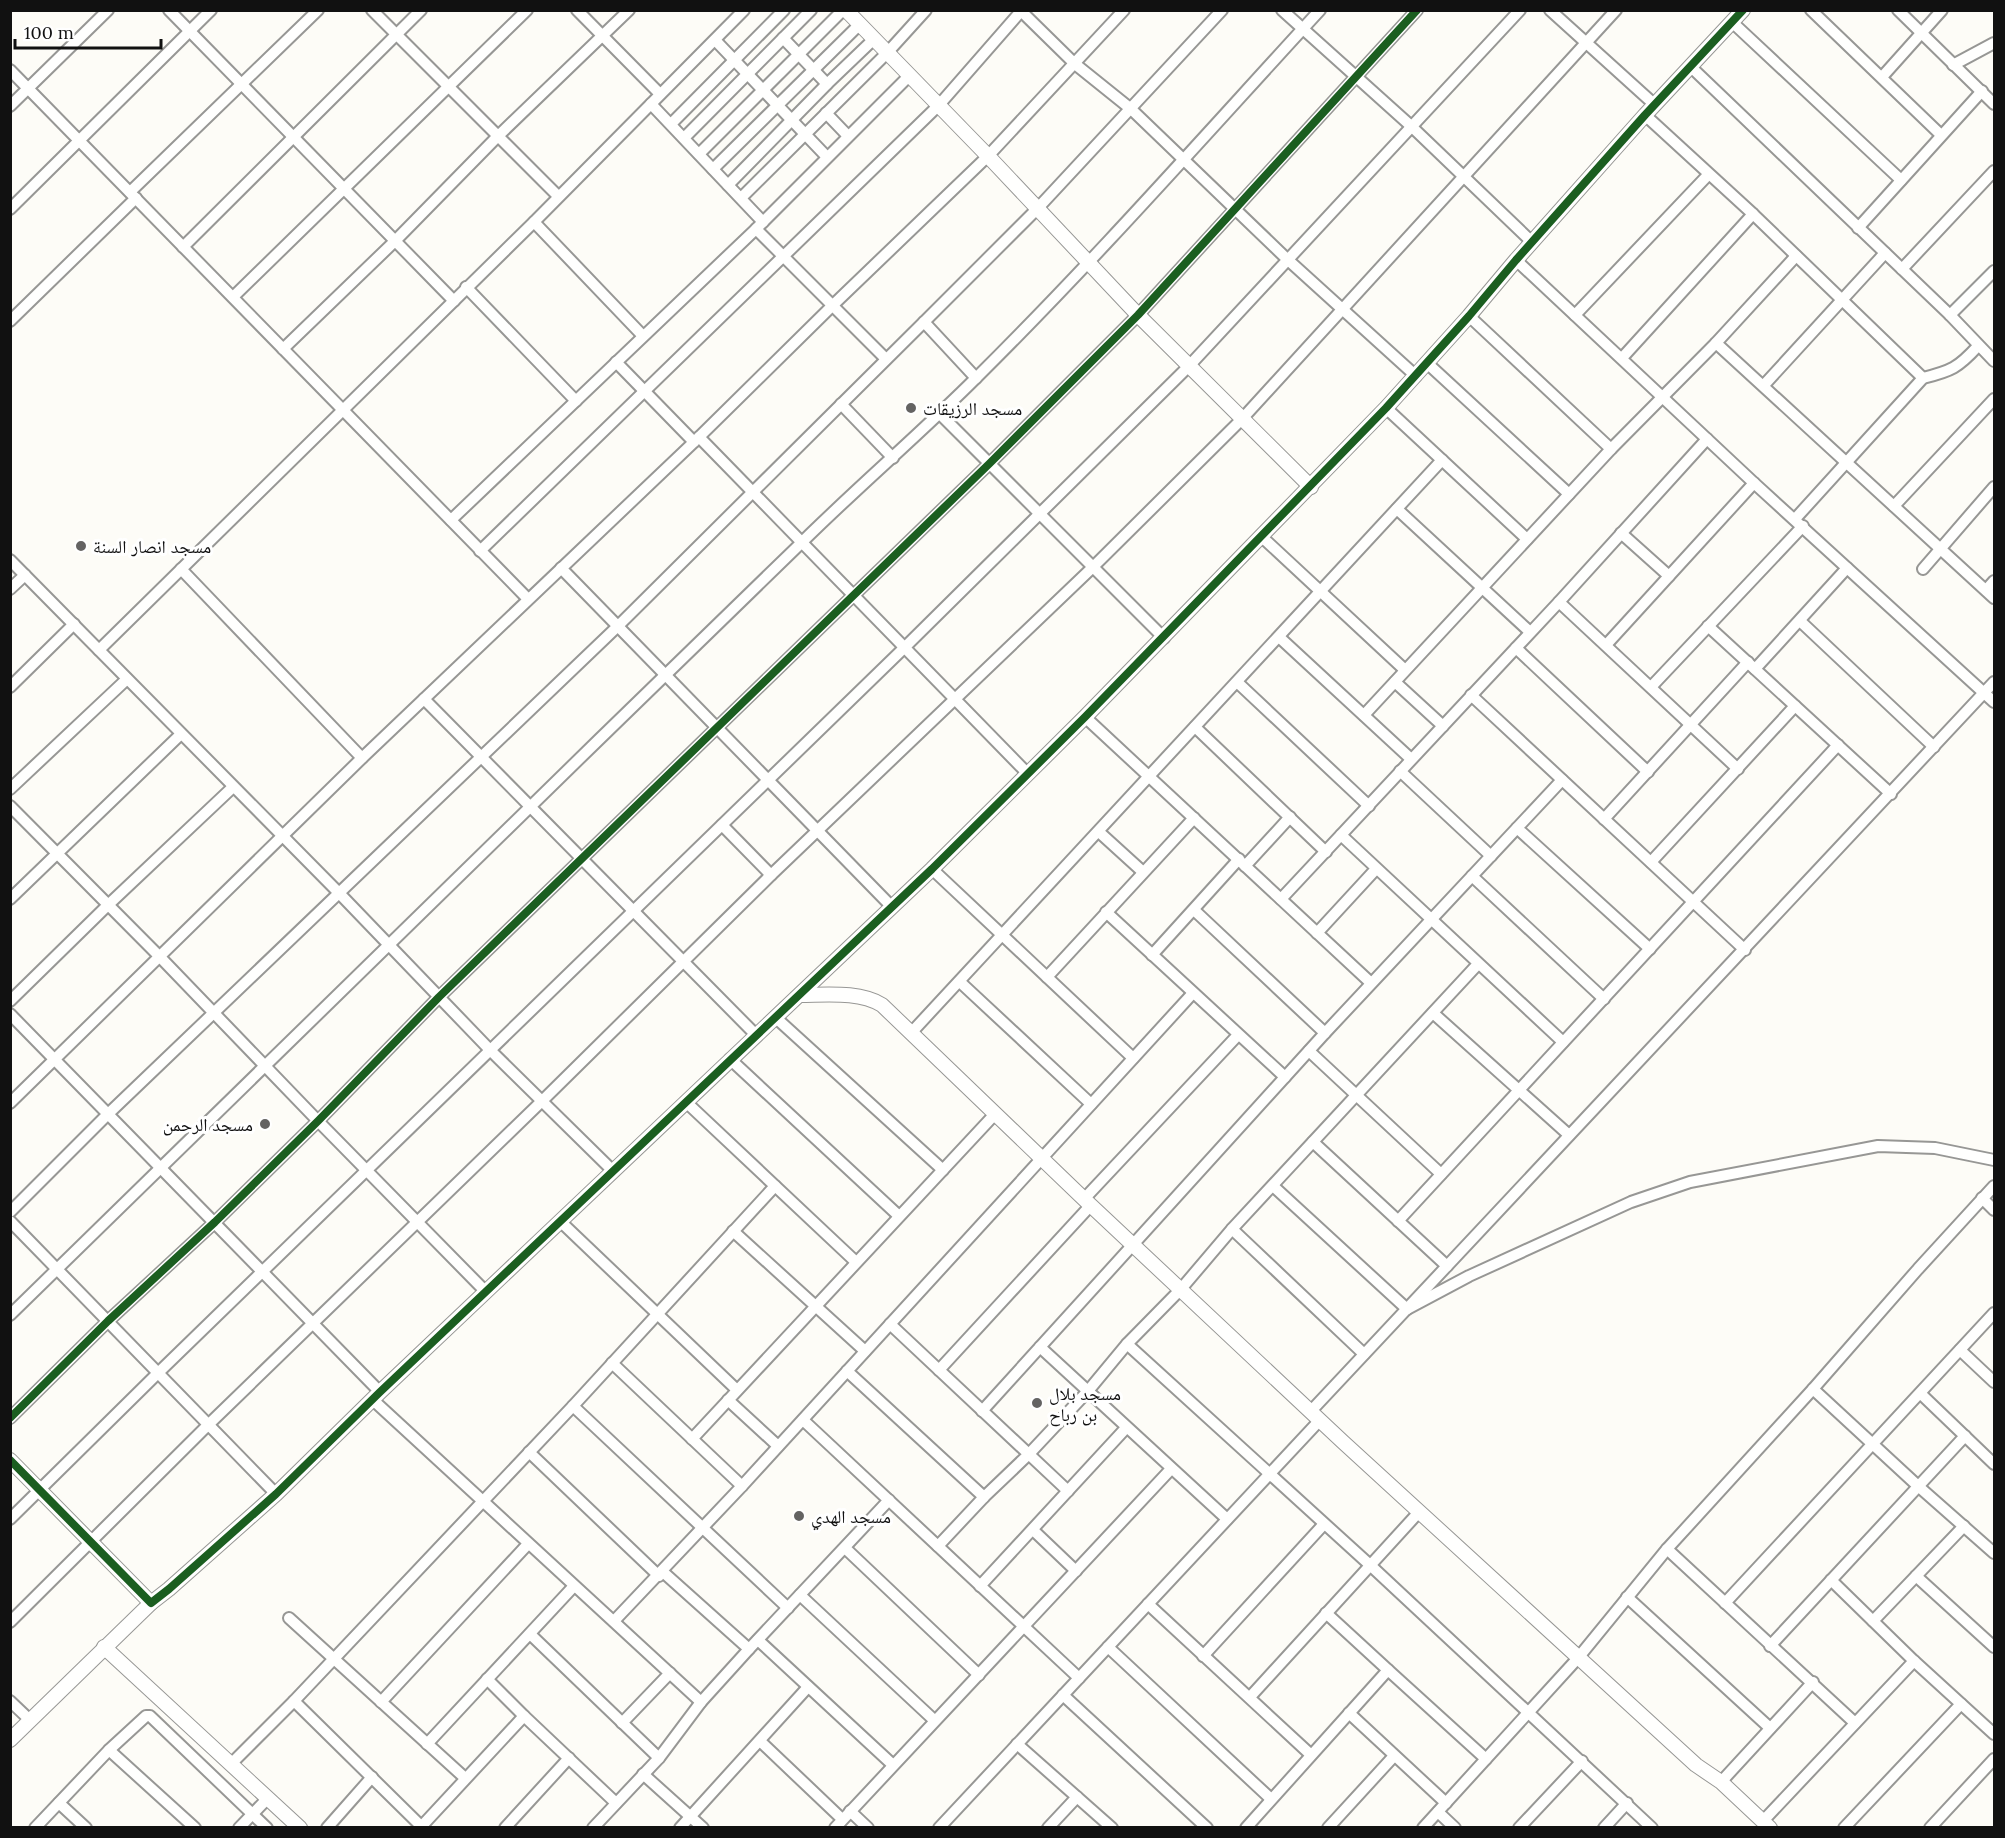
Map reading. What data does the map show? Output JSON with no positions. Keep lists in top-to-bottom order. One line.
{"places":["مسجد الرزيقات","مسجد انصار السنة","مسجد الرحمن","مسجد بلال بن رباح","مسجد الهدي"],"scale_bar":"100 m"}
